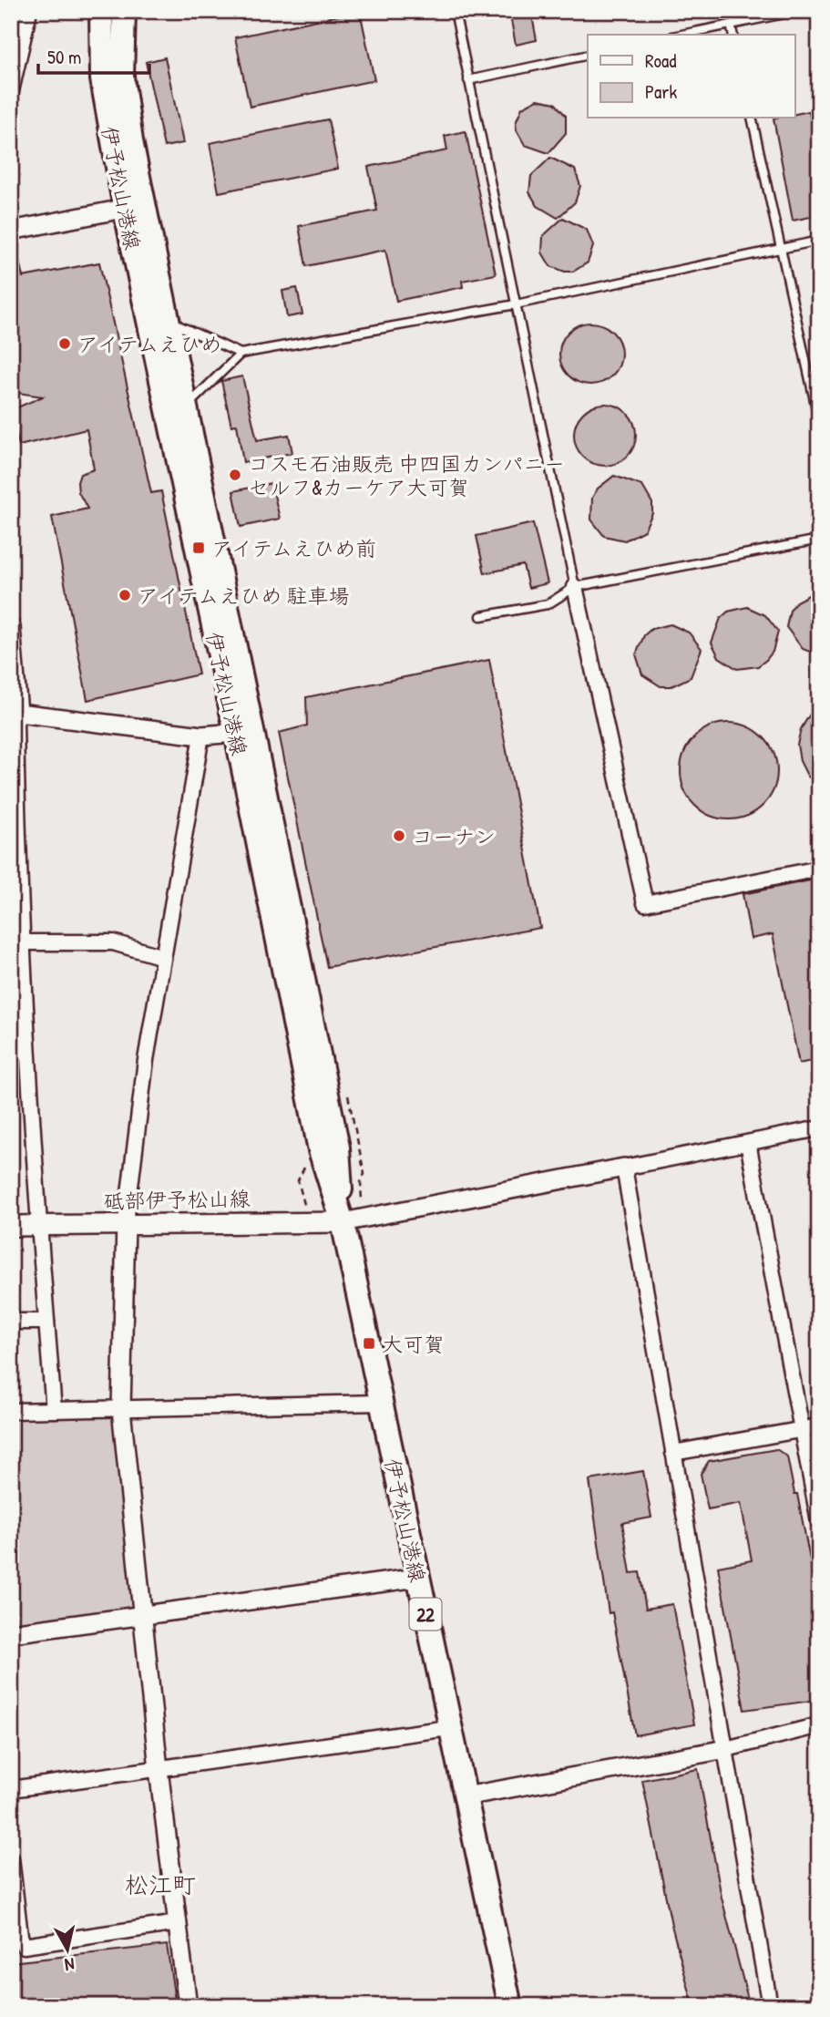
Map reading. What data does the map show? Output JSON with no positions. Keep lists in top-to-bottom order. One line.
{"streets":{"main road":["伊予松山港線","砥部伊予松山線","22"]},"crossings":[["伊予松山港線","砥部伊予松山線"]],"districts":["松江町"],"places":{"other":["アイテムえひめ","コスモ石油販売 中四国カンパニー セルフ&カーケア大可賀","アイテムえひめ 駐車場","コーナン"],"transit":["アイテムえひめ前","大可賀"]},"legend":["Road","Park"],"scale_bar":"50 m","north":"bottom"}
